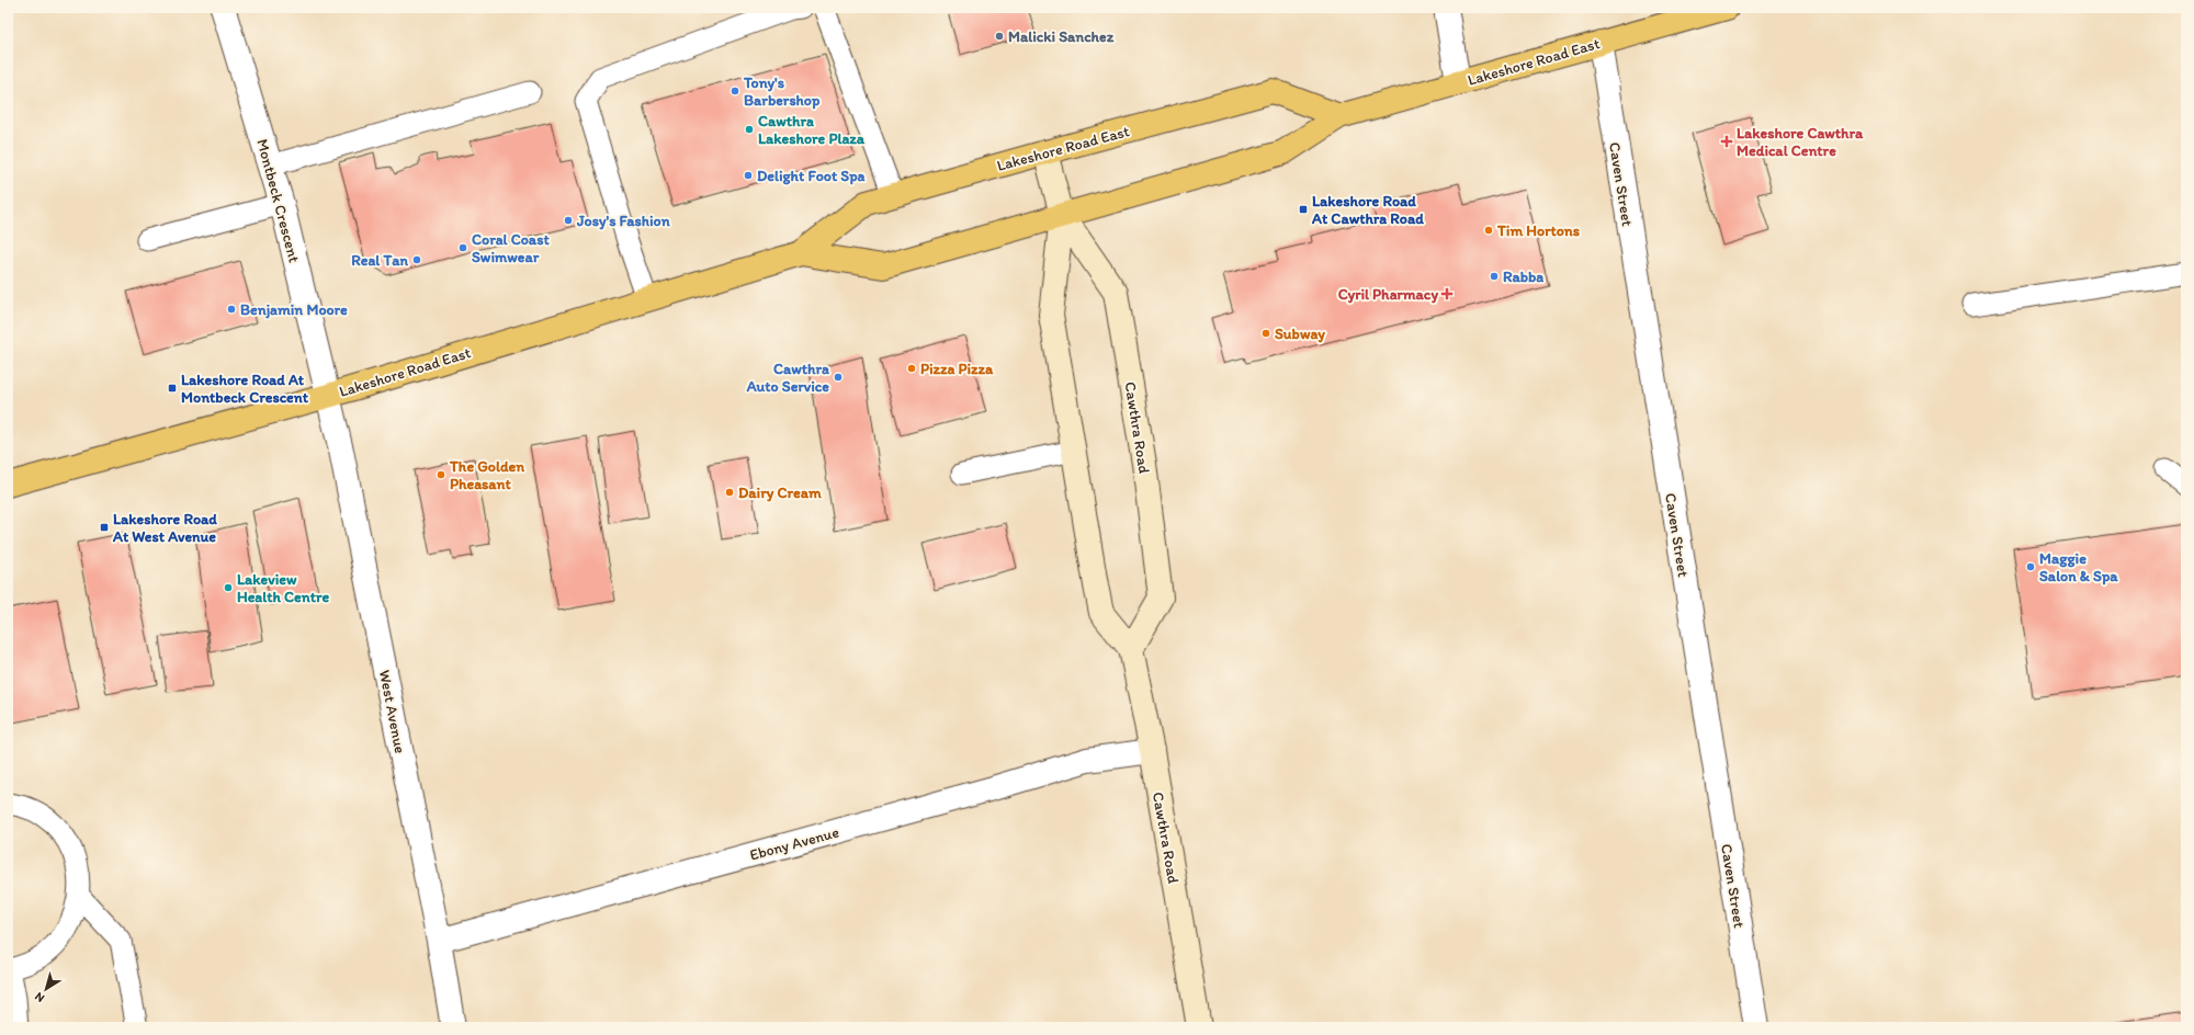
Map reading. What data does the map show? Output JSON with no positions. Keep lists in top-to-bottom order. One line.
{"streets":{"main road":["Lakeshore Road East","Cawthra Road"],"street":["Caven Street","Montbeck Crescent","West Avenue","Ebony Avenue"]},"crossings":[["Lakeshore Road East","Caven Street"],["Lakeshore Road East","Montbeck Crescent"],["Lakeshore Road East","Cawthra Road"],["Lakeshore Road East","West Avenue"],["Montbeck Crescent","West Avenue"],["Cawthra Road","Ebony Avenue"],["West Avenue","Ebony Avenue"]],"places":{"other":["Malicki Sanchez","Tony's Barbershop","Cawthra Lakeshore Plaza","Delight Foot Spa","Josy's Fashion","Tim Hortons","Coral Coast Swimwear","Real Tan","Rabba","Benjamin Moore","Subway","Pizza Pizza","Cawthra Auto Service","The Golden Pheasant","Dairy Cream","Maggie Salon & Spa","Lakeview Health Centre"],"health":["Lakeshore Cawthra Medical Centre","Cyril Pharmacy"],"transit":["Lakeshore Road At Cawthra Road","Lakeshore Road At Montbeck Crescent","Lakeshore Road At West Avenue"]},"north":"bottom left"}
